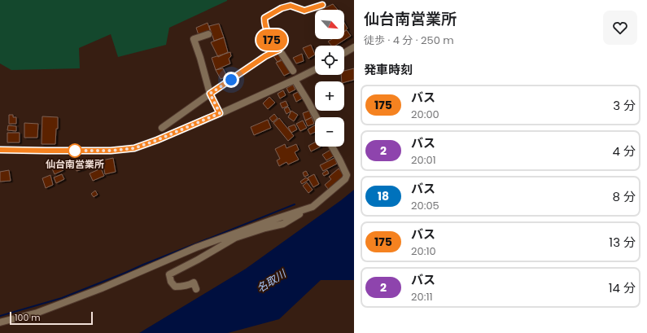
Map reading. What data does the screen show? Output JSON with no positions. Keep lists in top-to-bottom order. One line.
{"water":["名取川"],"places":["仙台南営業所"],"lines":["bus line 175"],"scale_bar":"100 m","north":"bottom right","page":{"on_map":"175","heading":[["仙台南営業所","徒歩 · 4 分 · 250 m"],"発車時刻"],"map_buttons":["+","−"],"list":[{"mark":"175","name":"バス","note":"20:00","value":"3 分"},{"mark":"2","name":"バス","note":"20:01","value":"4 分"},{"mark":"18","name":"バス","note":"20:05","value":"8 分"},{"mark":"175","name":"バス","note":"20:10","value":"13 分"},{"mark":"2","name":"バス","note":"20:11","value":"14 分"}],"scale":"100 m"}}
